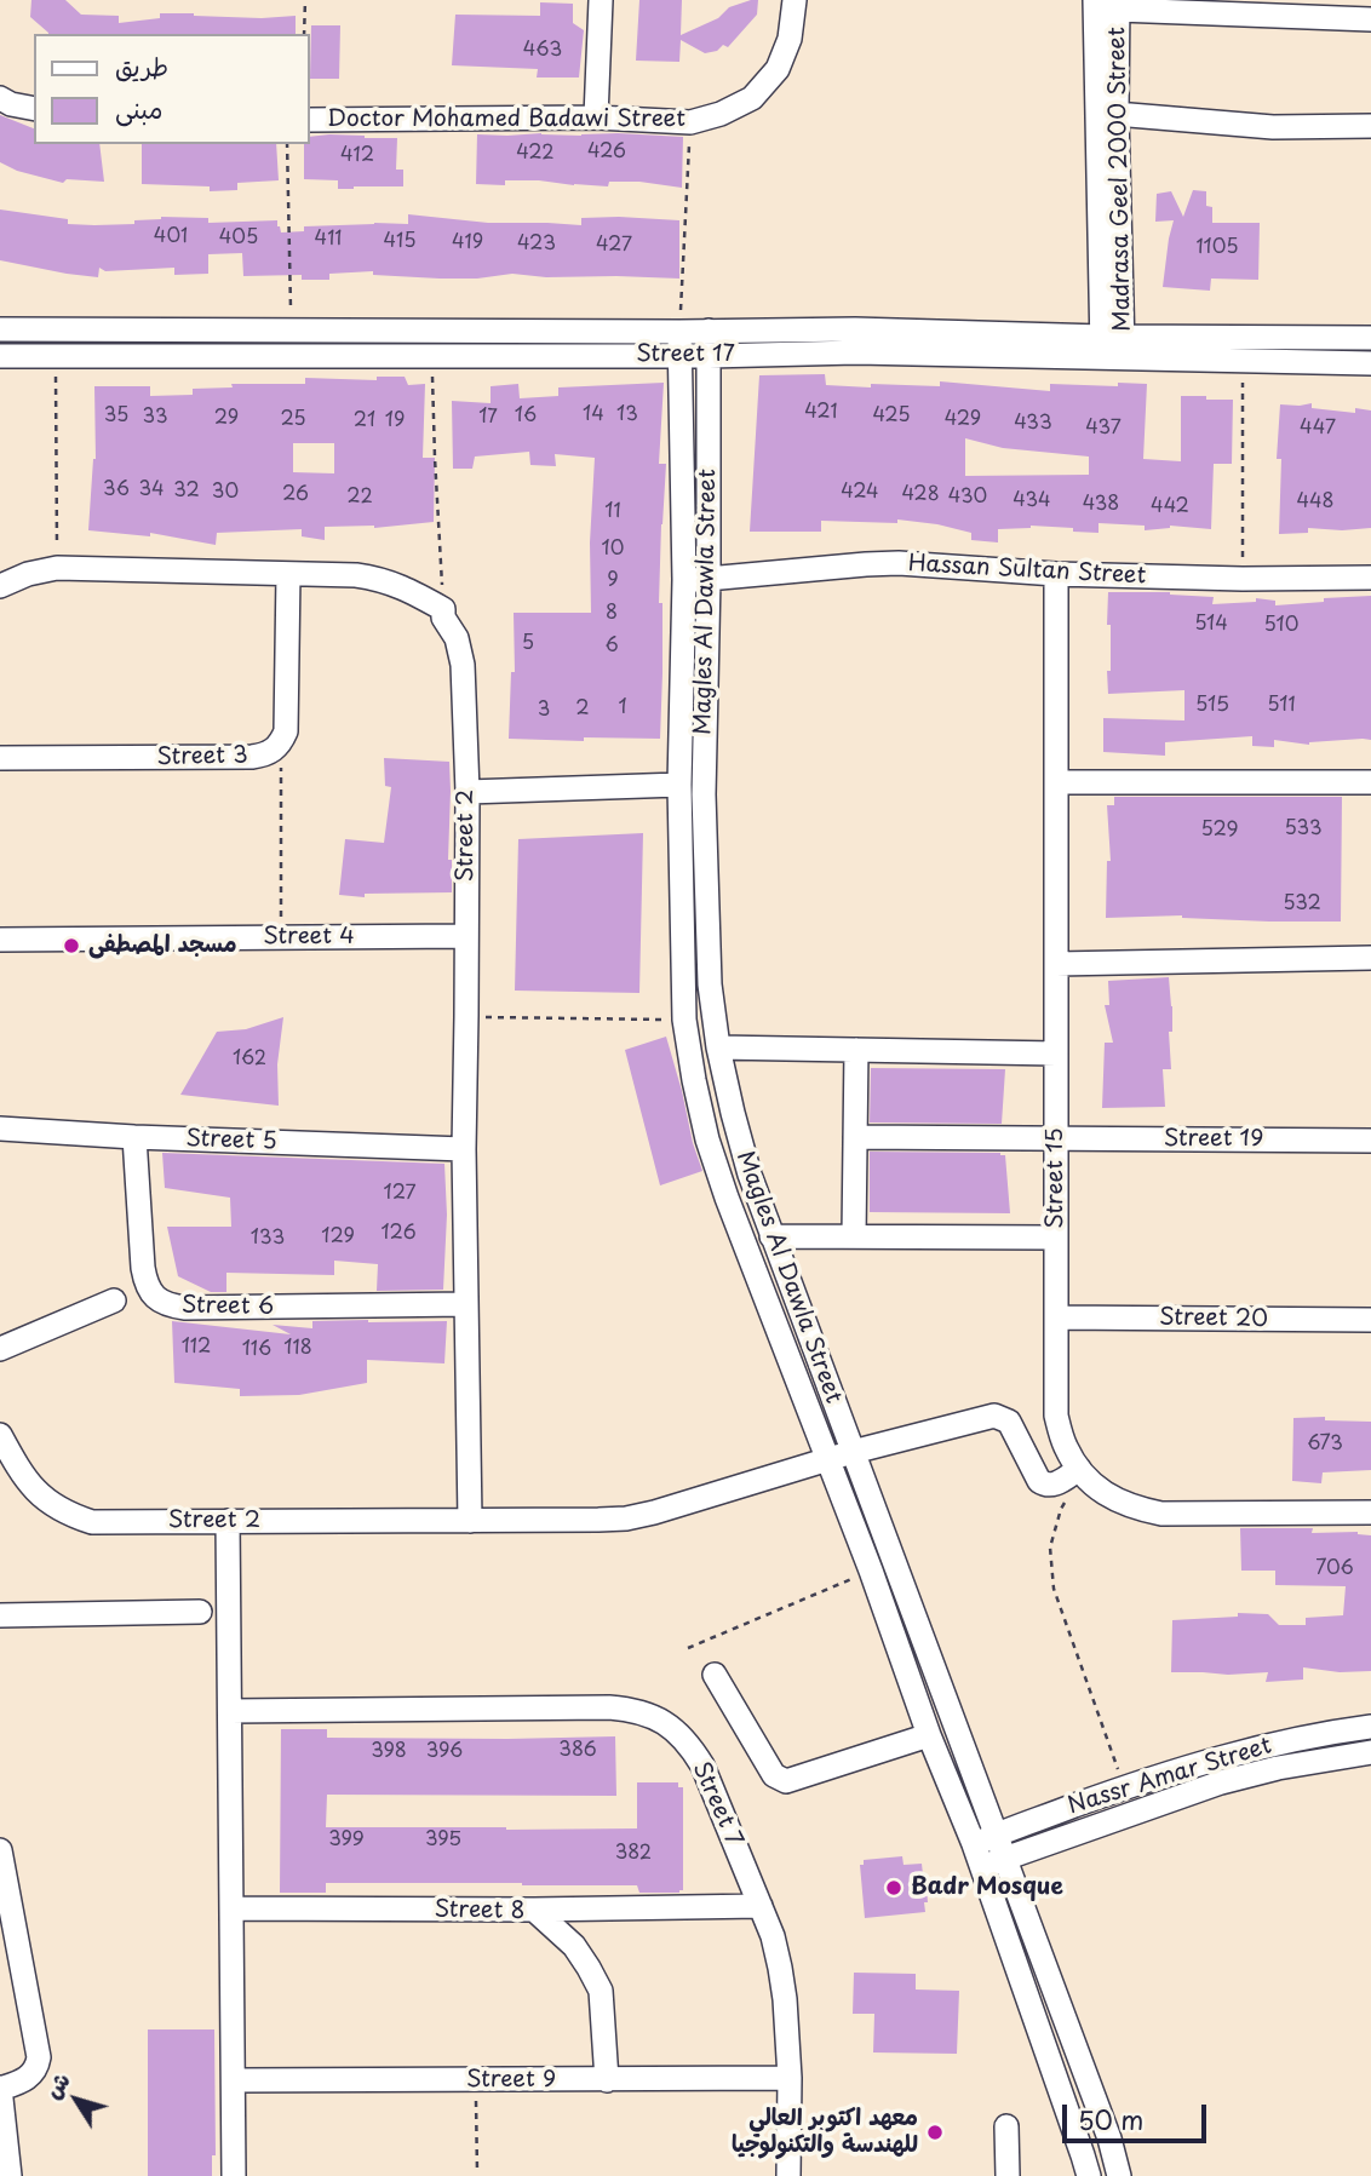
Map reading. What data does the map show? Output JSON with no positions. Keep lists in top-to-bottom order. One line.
{"streets":{"street":["Doctor Mohamed Badawi Street","Madrasa Geel 2000 Street","Street 17","Hassan Sultan Street","Magles Al Dawla Street","Street 3","Street 2","Street 4","Street 19","Street 5","Street 15","Street 6","Street 20","Nassr Amar Street","Street 7","Street 8","Street 9"]},"crossings":[["Madrasa Geel 2000 Street","Street 17"],["Street 17","Magles Al Dawla Street"],["Hassan Sultan Street","Magles Al Dawla Street"],["Hassan Sultan Street","Street 15"],["Magles Al Dawla Street","Street 2"],["Magles Al Dawla Street","Nassr Amar Street"],["Street 2","Street 4"],["Street 2","Street 5"],["Street 2","Street 15"],["Street 2","Street 6"],["Street 19","Street 15"],["Street 5","Street 6"],["Street 15","Street 20"],["Street 7","Street 9"],["Street 8","Street 9"]],"places":["مسجد المصطفى","Badr Mosque","معهد اكتوبر العالي للهندسة والتكنولوجيا"],"house_numbers":["463","426","422","412","401","405","411","415","419","423","427","1105","421","14","13","35","16","425","33","17","29","25","429","21","19","433","437","447","36","34","32","30","424","26","428","22","430","434","448","438","442","11","10","9","8","514","510","5","6","515","511","1","2","3","533","529","532","162","127","126","129","133","112","118","116","673","706","386","398","396","399","395","382"],"legend":["طريق","مبنى"],"scale_bar":"50 m","north":"top left"}
